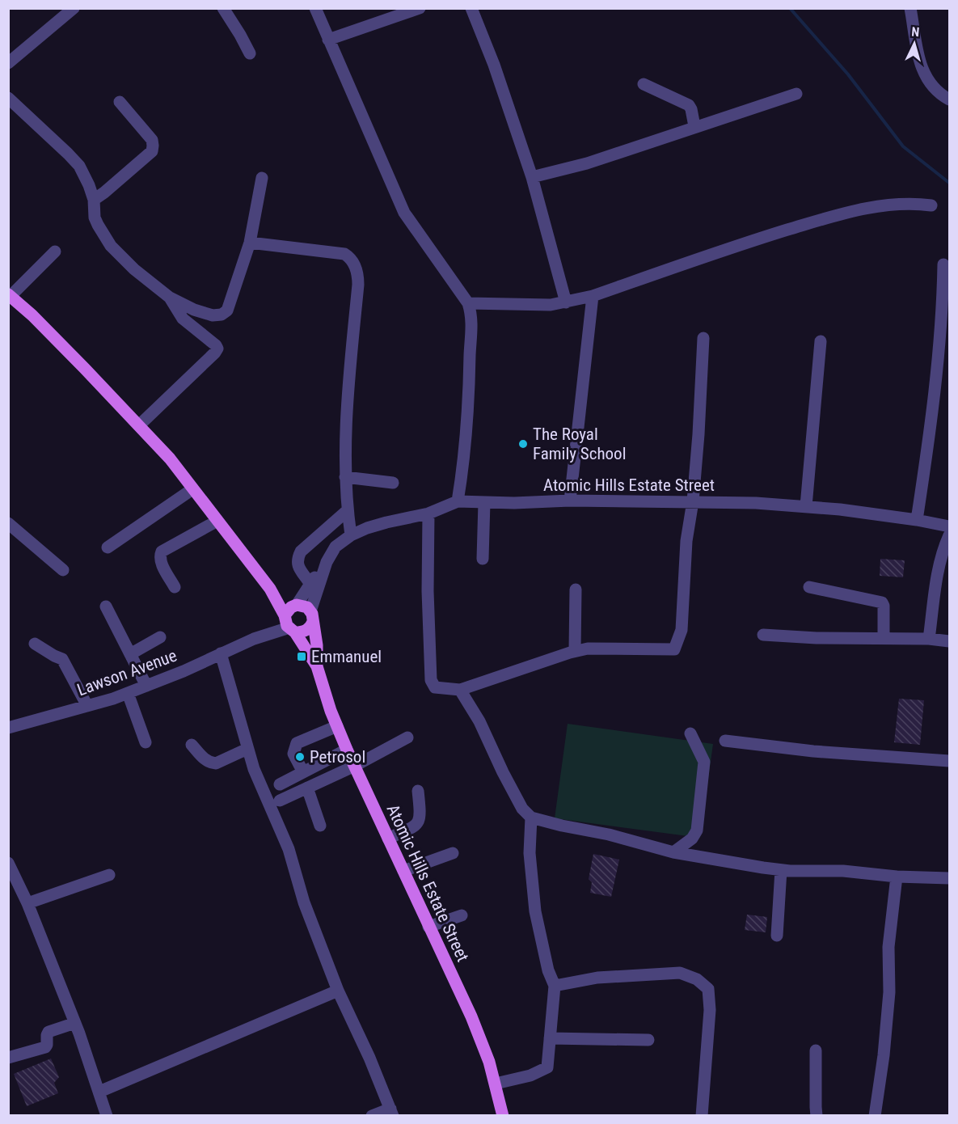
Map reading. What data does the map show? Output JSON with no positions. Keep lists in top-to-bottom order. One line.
{"streets":{"main road":["Atomic Hills Estate Street"],"street":["Lawson Avenue"]},"crossings":[["Atomic Hills Estate Street","Lawson Avenue"]],"places":{"other":["The Royal Family School","Petrosol"],"transit":["Emmanuel"]},"north":"top"}
